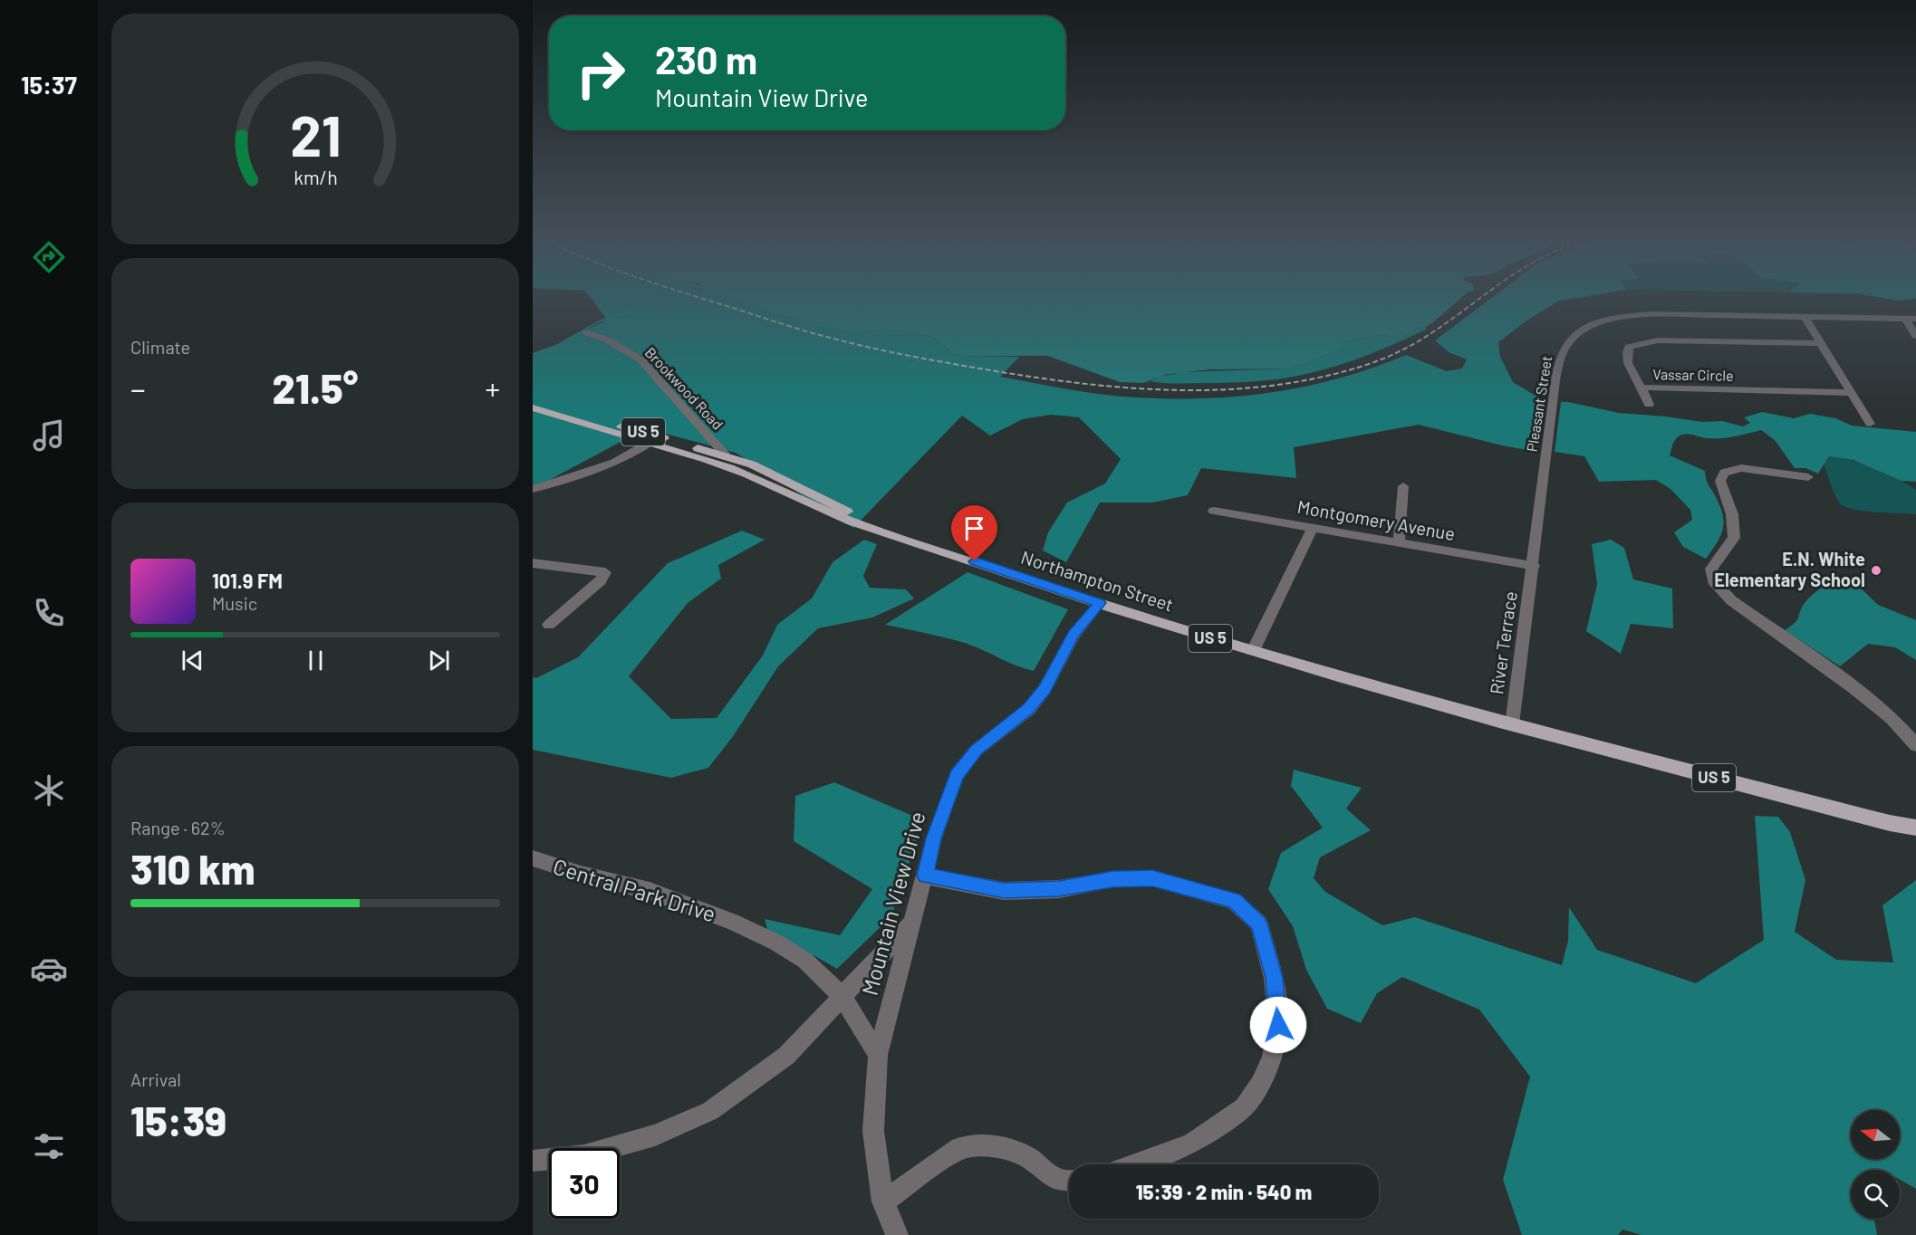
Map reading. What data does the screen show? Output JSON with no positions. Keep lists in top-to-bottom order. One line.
{"streets":{"main road":["US 5","Northampton Street"],"street":["Vassar Circle","Brookwood Road","Pleasant Street","Montgomery Avenue","River Terrace","Central Park Drive","Mountain View Drive"]},"crossings":[["Brookwood Road","US 5"],["Pleasant Street","Montgomery Avenue"],["Pleasant Street","River Terrace"],["US 5","Northampton Street"],["US 5","River Terrace"],["Montgomery Avenue","River Terrace"],["Northampton Street","River Terrace"],["Northampton Street","Mountain View Drive"],["Central Park Drive","Mountain View Drive"]],"places":["E.N. White Elementary School"],"north":"left","page":{"tabs":"15:37","turn":["230 m","Mountain View Drive"],"tile":["Climate",["Range · 62%","310 km"],["Arrival","15:39"]],"heat":["−","21.5°","+"],"song":["101.9 FM","Music"],"limit":"30","trip":"15:39 · 2 min · 540 m","gauge":["21","km/h"]}}
